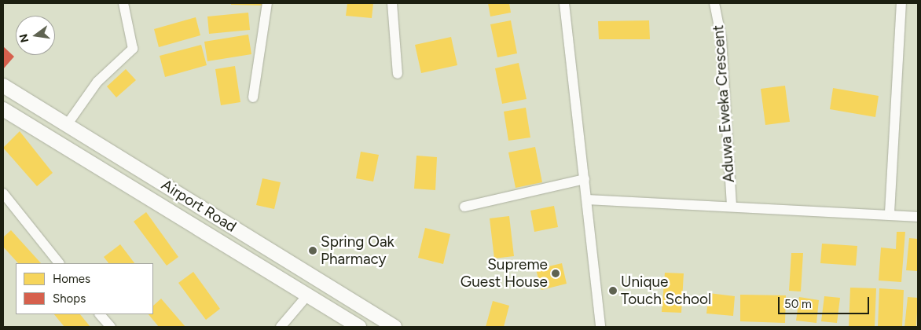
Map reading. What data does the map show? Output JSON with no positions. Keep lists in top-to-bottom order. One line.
{"streets":{"main road":["Airport Road"],"street":["Aduwa Eweka Crescent"]},"places":["Spring Oak Pharmacy","Supreme Guest House","Unique Touch School"],"legend":["Homes","Shops"],"scale_bar":"50 m","north":"left"}
